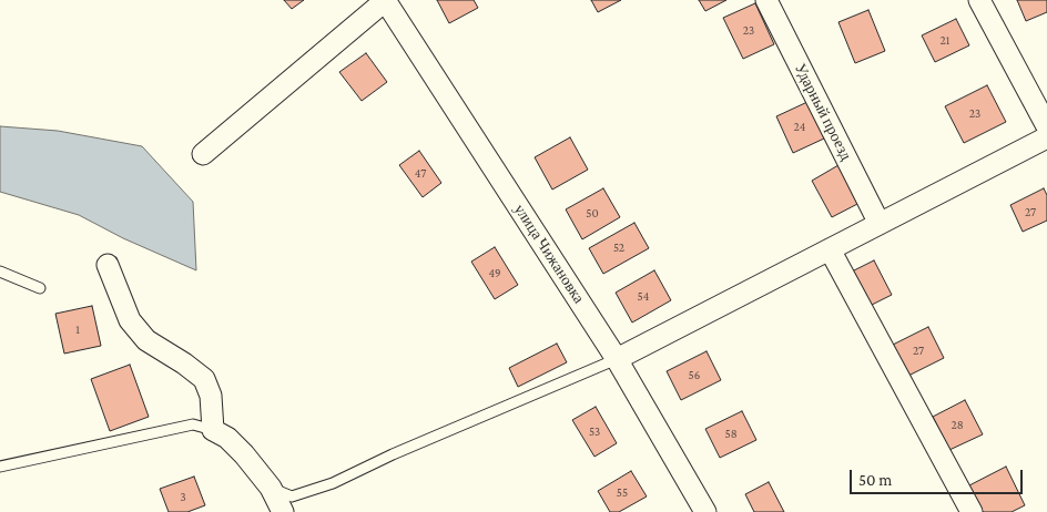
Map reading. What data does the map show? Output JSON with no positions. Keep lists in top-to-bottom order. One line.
{"streets":{"street":["Ударный проезд","улица Чижановка"]},"house_numbers":["23","21","23","24","47","27","50","52","49","54","1","27","56","28","53","58","55","3"],"scale_bar":"50 m"}
